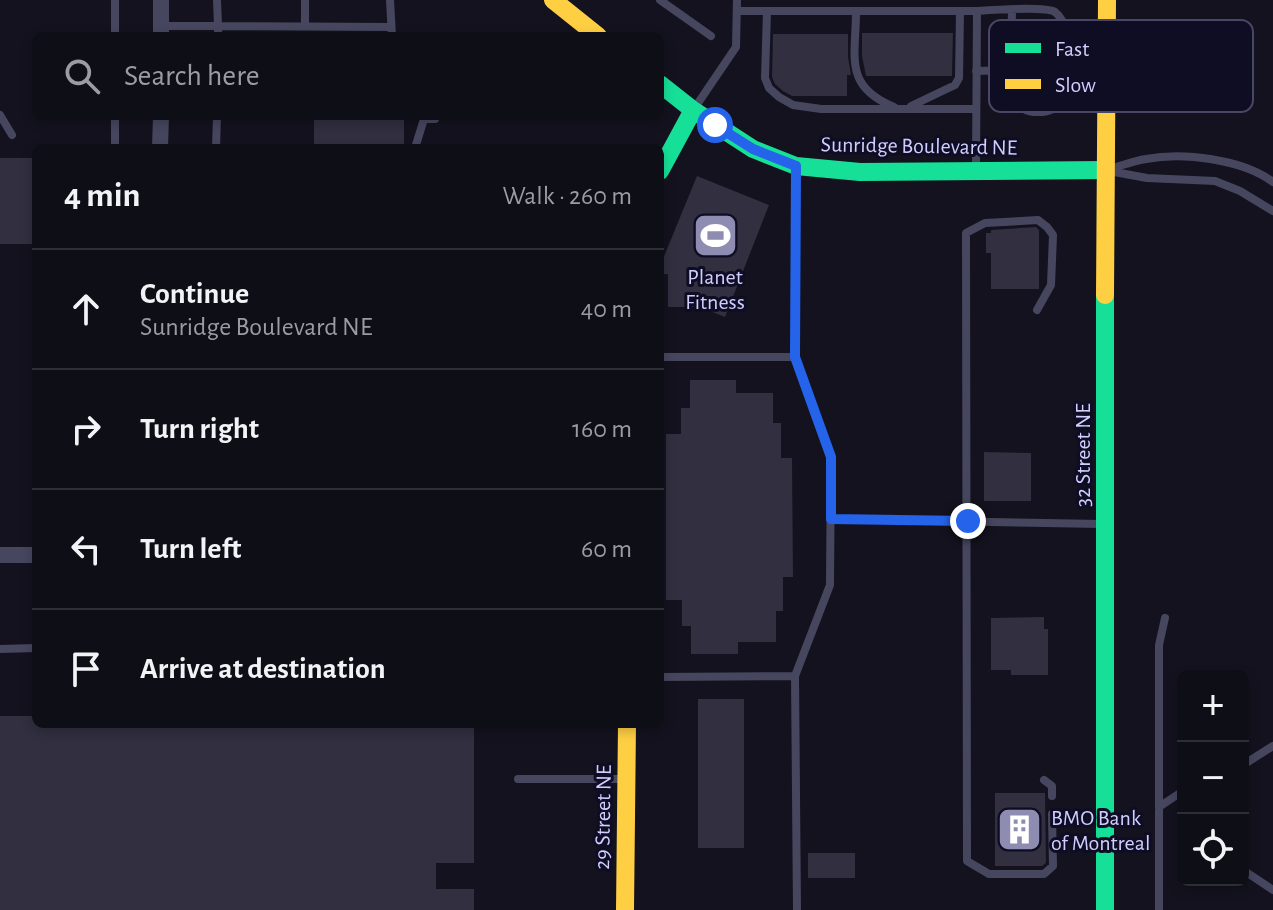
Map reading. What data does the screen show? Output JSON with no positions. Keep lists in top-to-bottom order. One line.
{"streets":{"street":["Sunridge Boulevard NE","32 Street NE","29 Street NE"]},"crossings":[["Sunridge Boulevard NE","32 Street NE"]],"places":{"sports":["Planet Fitness"],"building":["BMO Bank of Montreal"]},"legend":["Fast","Slow"],"page":{"search":"Search here","heading":["4 min","Walk · 260 m"],"list":[["Continue","Sunridge Boulevard NE","40 m"],["Turn right","160 m"],["Turn left","60 m"],"Arrive at destination"],"map_buttons":["+","−"]}}
